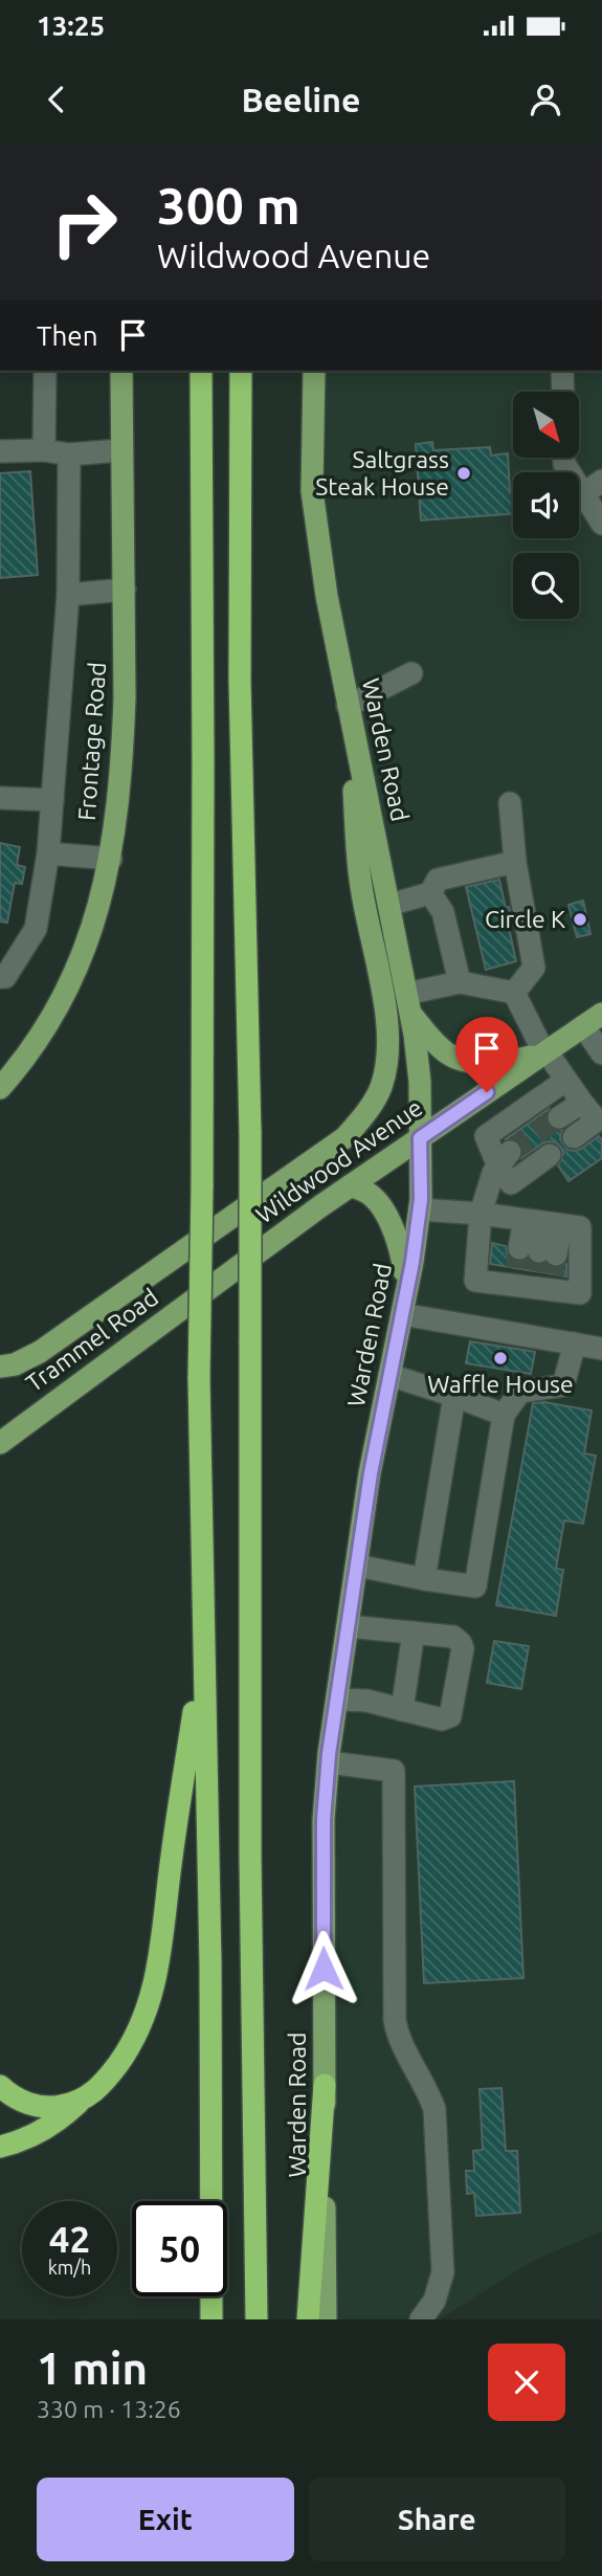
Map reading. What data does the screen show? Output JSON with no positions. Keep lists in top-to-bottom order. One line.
{"streets":{"main road":["Frontage Road","Warden Road","Wildwood Avenue","Trammel Road"]},"crossings":[["Warden Road","Wildwood Avenue"],["Wildwood Avenue","Trammel Road"]],"places":["Saltgrass Steak House","Circle K","Waffle House"],"north":"bottom right","page":{"status":"13:25","header":"Beeline","turn":["300 m","Wildwood Avenue"],"then":"Then","speed":"42 km/h","limit":"50","heading":["1 min","330 m · 13:26"],"buttons":["Exit","Share"]}}
